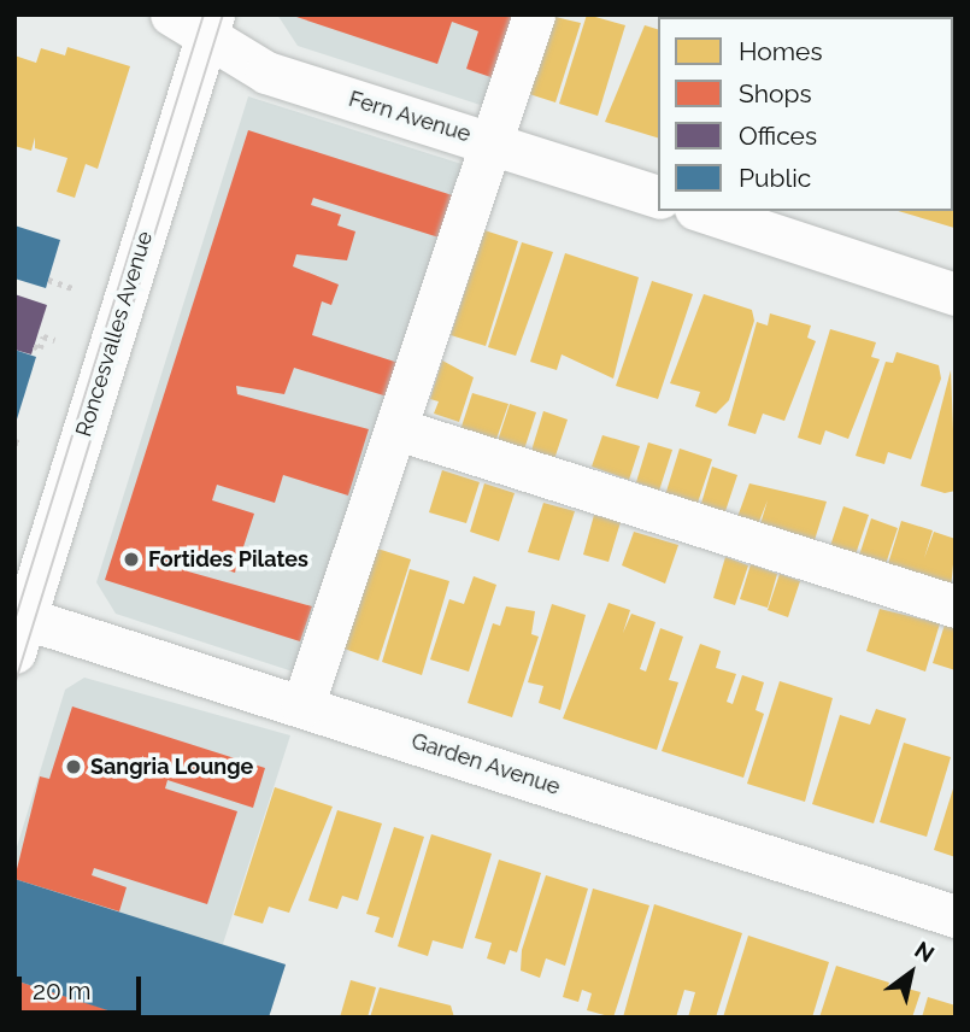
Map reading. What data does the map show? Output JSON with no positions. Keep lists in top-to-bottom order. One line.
{"streets":{"street":["Fern Avenue","Roncesvalles Avenue","Garden Avenue"]},"crossings":[["Fern Avenue","Roncesvalles Avenue"],["Roncesvalles Avenue","Garden Avenue"]],"places":["Fortides Pilates","Sangria Lounge"],"legend":["Homes","Shops","Offices","Public"],"scale_bar":"20 m","north":"top right"}
